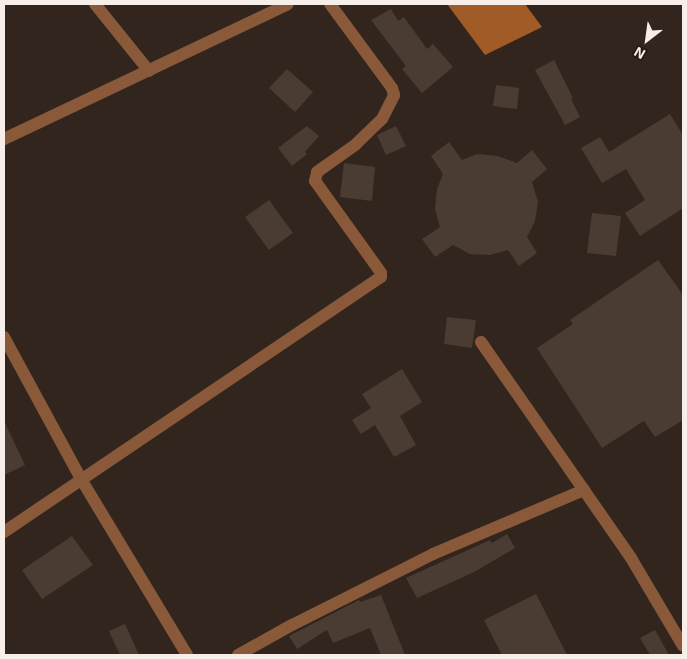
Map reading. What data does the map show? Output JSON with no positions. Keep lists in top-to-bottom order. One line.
{"north":"bottom left"}
